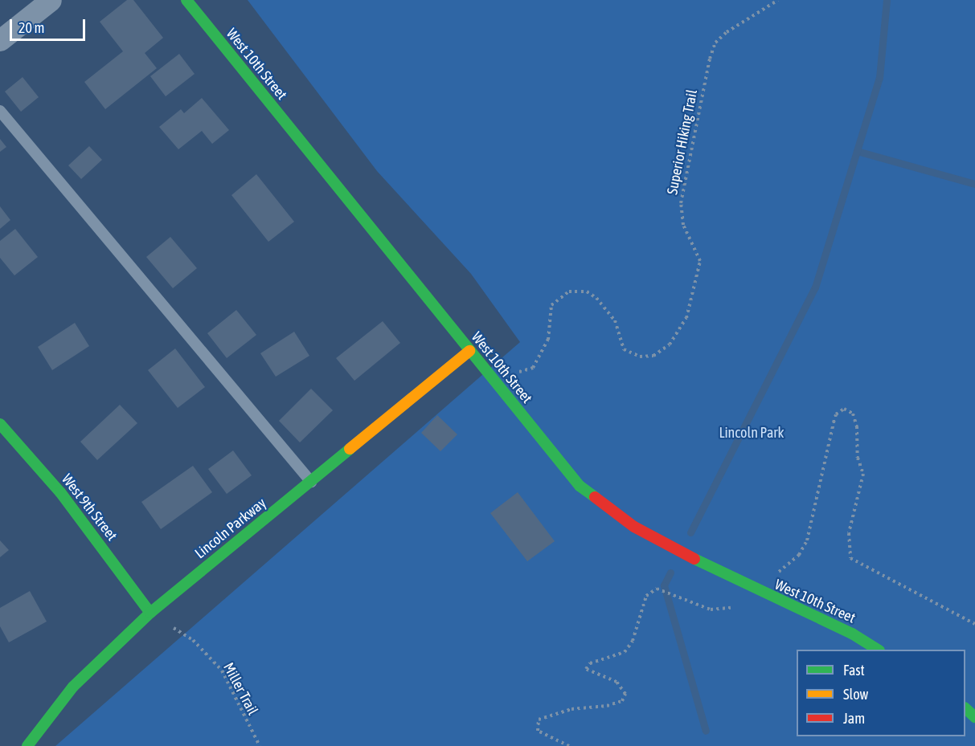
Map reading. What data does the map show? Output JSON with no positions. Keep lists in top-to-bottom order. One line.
{"streets":{"street":["West 10th Street","West 9th Street","Lincoln Parkway"],"path":["Superior Hiking Trail","Miller Trail"]},"crossings":[["West 10th Street","Lincoln Parkway"],["West 9th Street","Lincoln Parkway"],["West 9th Street","Miller Trail"],["Lincoln Parkway","Miller Trail"]],"parks":["Lincoln Park"],"legend":["Fast","Slow","Jam"],"scale_bar":"20 m"}
